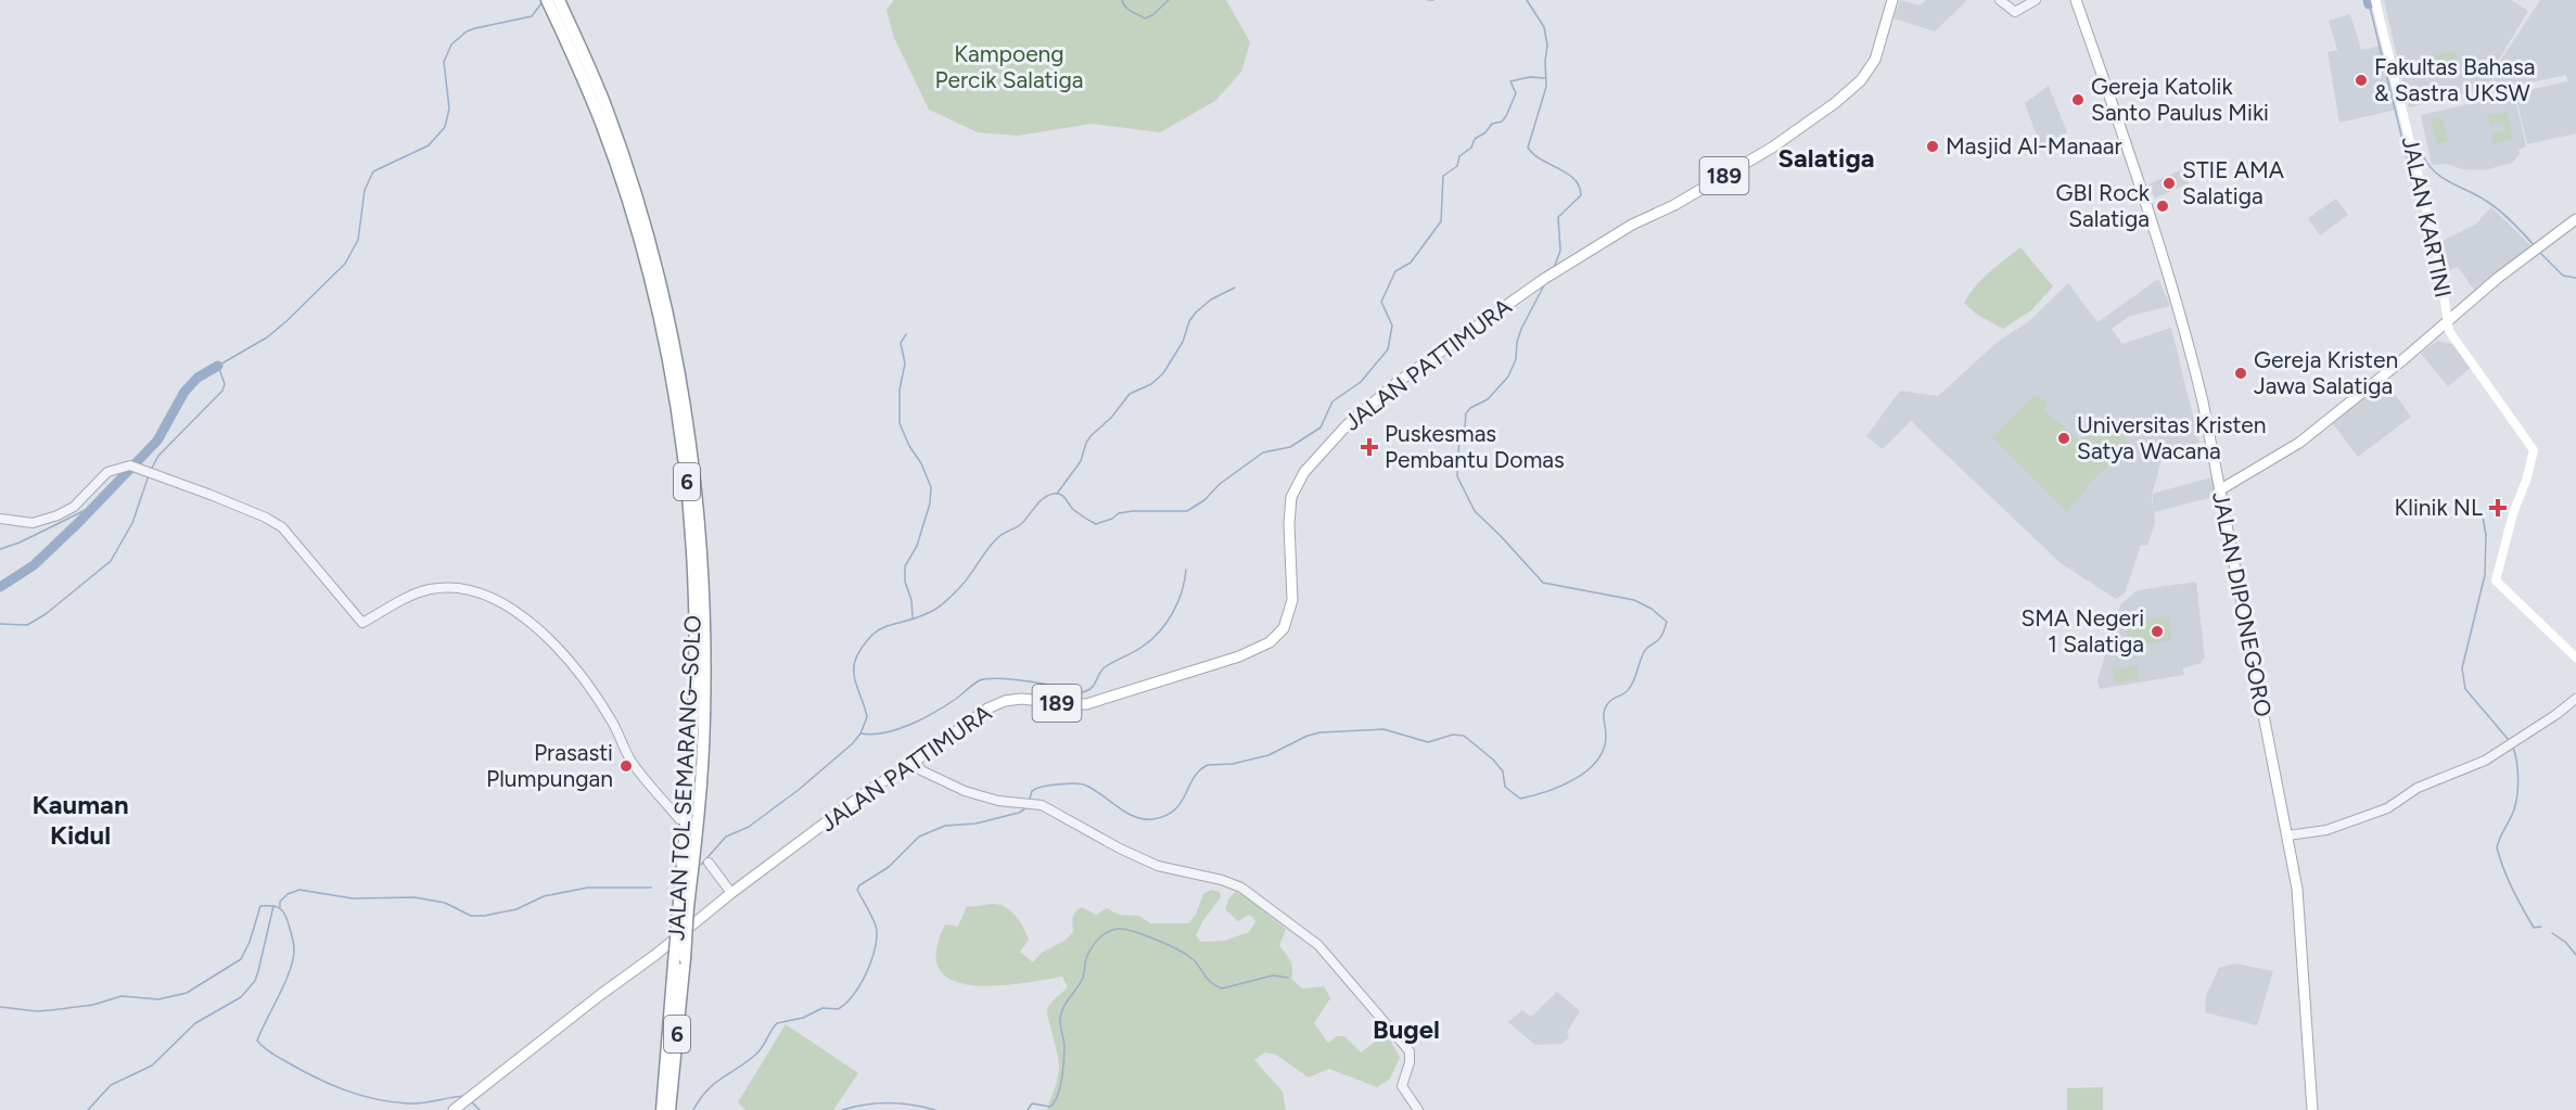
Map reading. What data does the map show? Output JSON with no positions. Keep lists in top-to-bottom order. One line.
{"streets":{"highway":["6","JALAN TOL SEMARANG–SOLO"],"main road":["189","JALAN KARTINI","JALAN PATTIMURA","JALAN DIPONEGORO"]},"districts":["Salatiga","Kauman Kidul","Bugel"],"parks":["Kampoeng Percik Salatiga"],"places":{"other":["Fakultas Bahasa & Sastra UKSW","Gereja Katolik Santo Paulus Miki","Masjid Al-Manaar","STIE AMA Salatiga","GBI Rock Salatiga","Gereja Kristen Jawa Salatiga","Universitas Kristen Satya Wacana","SMA Negeri 1 Salatiga","Prasasti Plumpungan"],"health":["Puskesmas Pembantu Domas","Klinik NL"]}}
